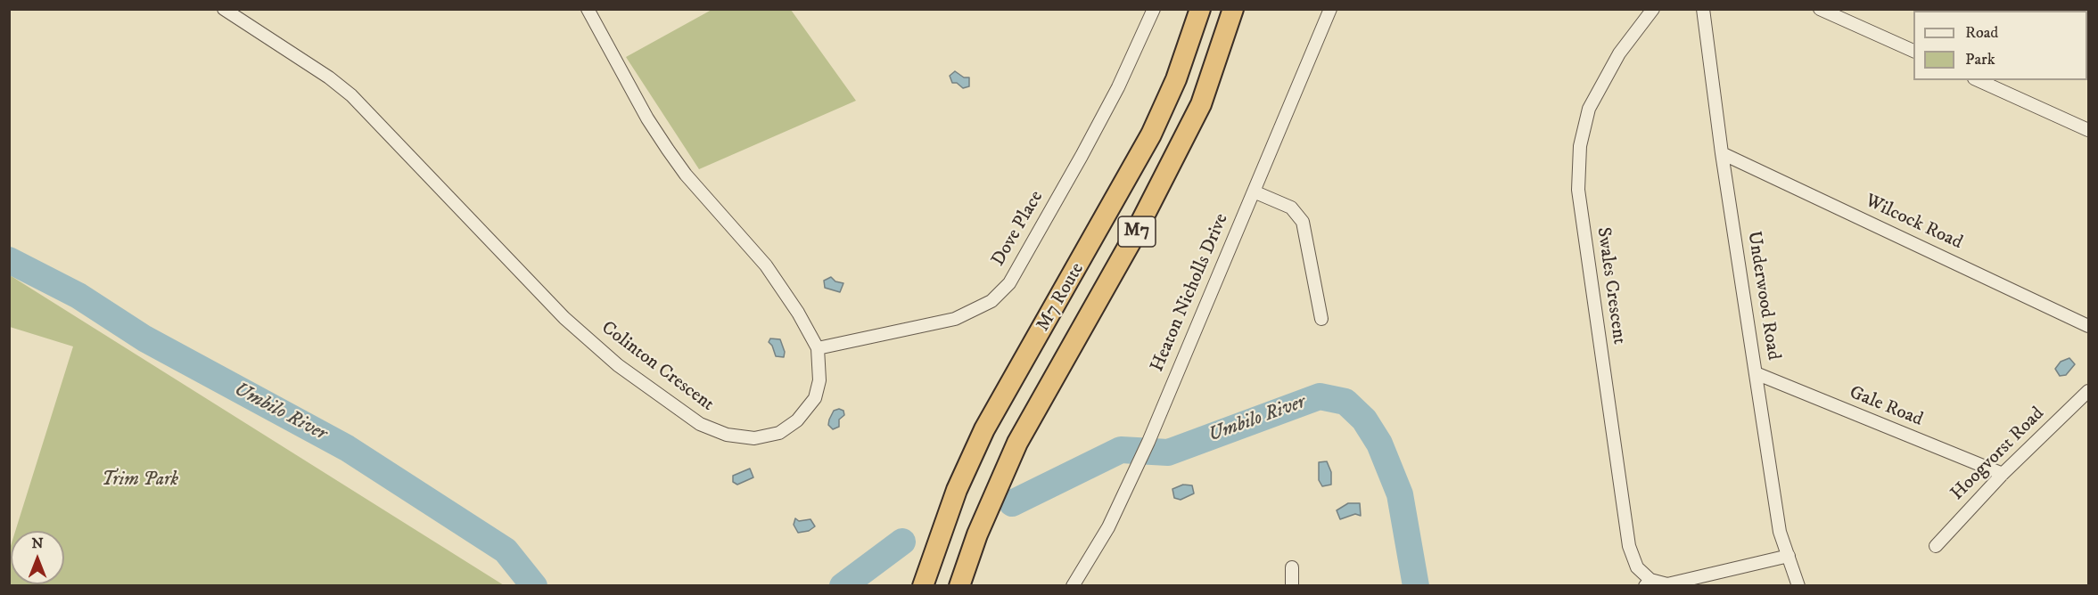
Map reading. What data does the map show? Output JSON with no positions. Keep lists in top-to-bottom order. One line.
{"streets":{"highway":["M7","M7 Route"],"street":["Wilcock Road","Dove Place","Swales Crescent","Heaton Nicholls Drive","Underwood Road","Colinton Crescent","Gale Road","Hoogvorst Road"]},"crossings":[["Wilcock Road","Underwood Road"],["Dove Place","Colinton Crescent"],["Swales Crescent","Underwood Road"],["Underwood Road","Gale Road"],["Gale Road","Hoogvorst Road"]],"water":["Umbilo River"],"parks":["Trim Park"],"legend":["Road","Park"],"north":"top"}
